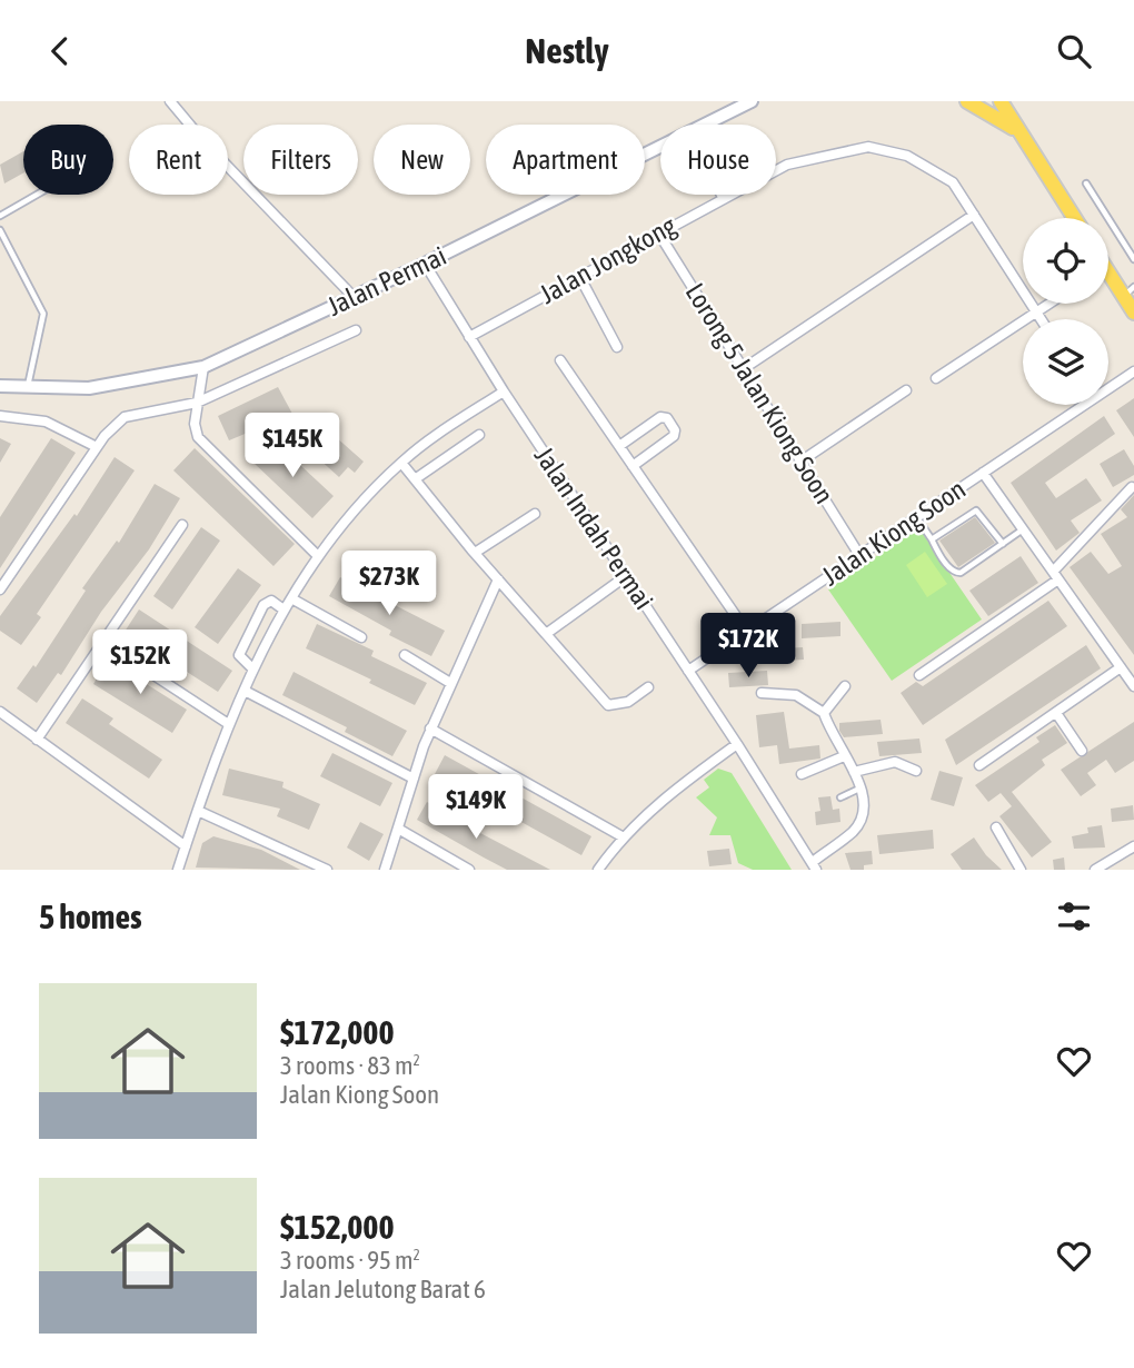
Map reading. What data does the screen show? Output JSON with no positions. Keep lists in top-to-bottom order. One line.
{"streets":{"street":["Jalan Jongkong","Jalan Permai","Lorong 5 Jalan Kiong Soon","Jalan Indah Permai","Jalan Kiong Soon"]},"crossings":[["Jalan Jongkong","Lorong 5 Jalan Kiong Soon"],["Jalan Jongkong","Jalan Indah Permai"],["Jalan Permai","Jalan Indah Permai"],["Lorong 5 Jalan Kiong Soon","Jalan Kiong Soon"],["Jalan Indah Permai","Jalan Kiong Soon"]],"page":{"header":"Nestly","chip":["Buy","Rent","Filters","New","Apartment","House"],"price":["$145K","$273K","$172K","$152K","$149K"],"heading":"5 homes","list":[{"name":"$172,000","note":"3 rooms · 83 m² · Jalan Kiong Soon"},{"name":"$152,000","note":"3 rooms · 95 m² · Jalan Jelutong Barat 6"}]}}
